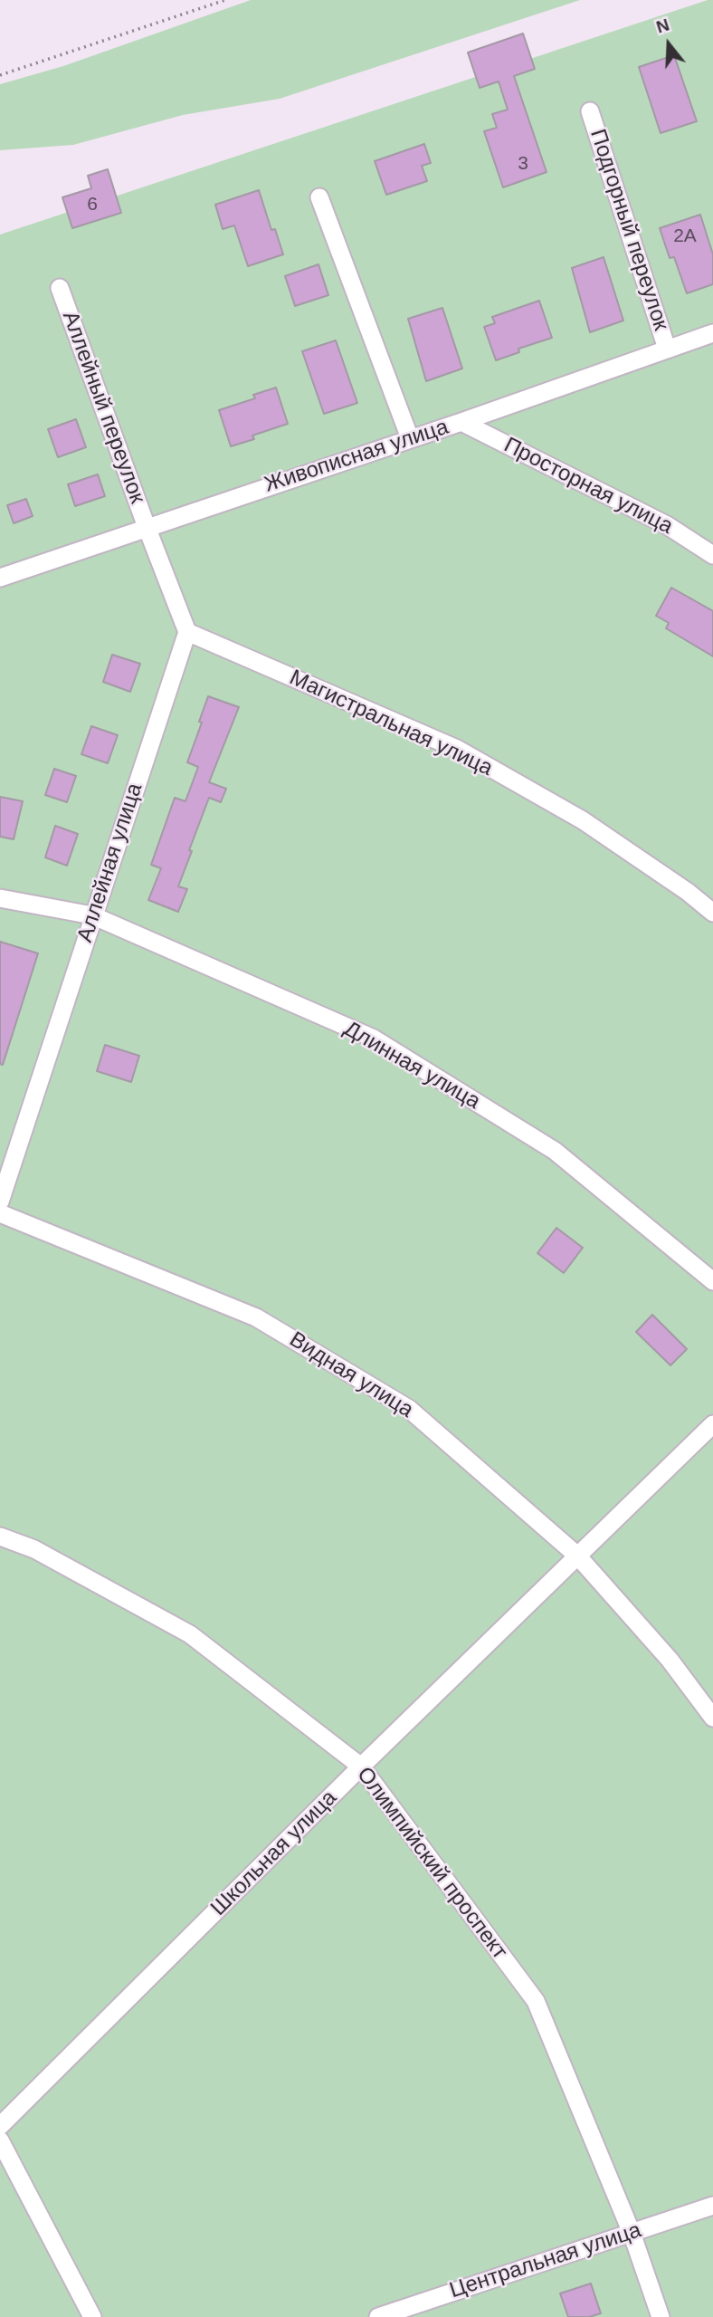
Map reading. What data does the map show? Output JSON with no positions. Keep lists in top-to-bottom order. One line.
{"streets":{"street":["Подгорный переулок","Аллейный переулок","Живописная улица","Просторная улица","Магистральная улица","Аллейная улица","Длинная улица","Видная улица","Школьная улица","Олимпийский проспект","Центральная улица"]},"crossings":[["Подгорный переулок","Живописная улица"],["Аллейный переулок","Живописная улица"],["Живописная улица","Просторная улица"],["Магистральная улица","Аллейная улица"],["Аллейная улица","Длинная улица"],["Видная улица","Школьная улица"],["Школьная улица","Олимпийский проспект"],["Олимпийский проспект","Центральная улица"]],"house_numbers":["3","6","2А"],"north":"top"}
